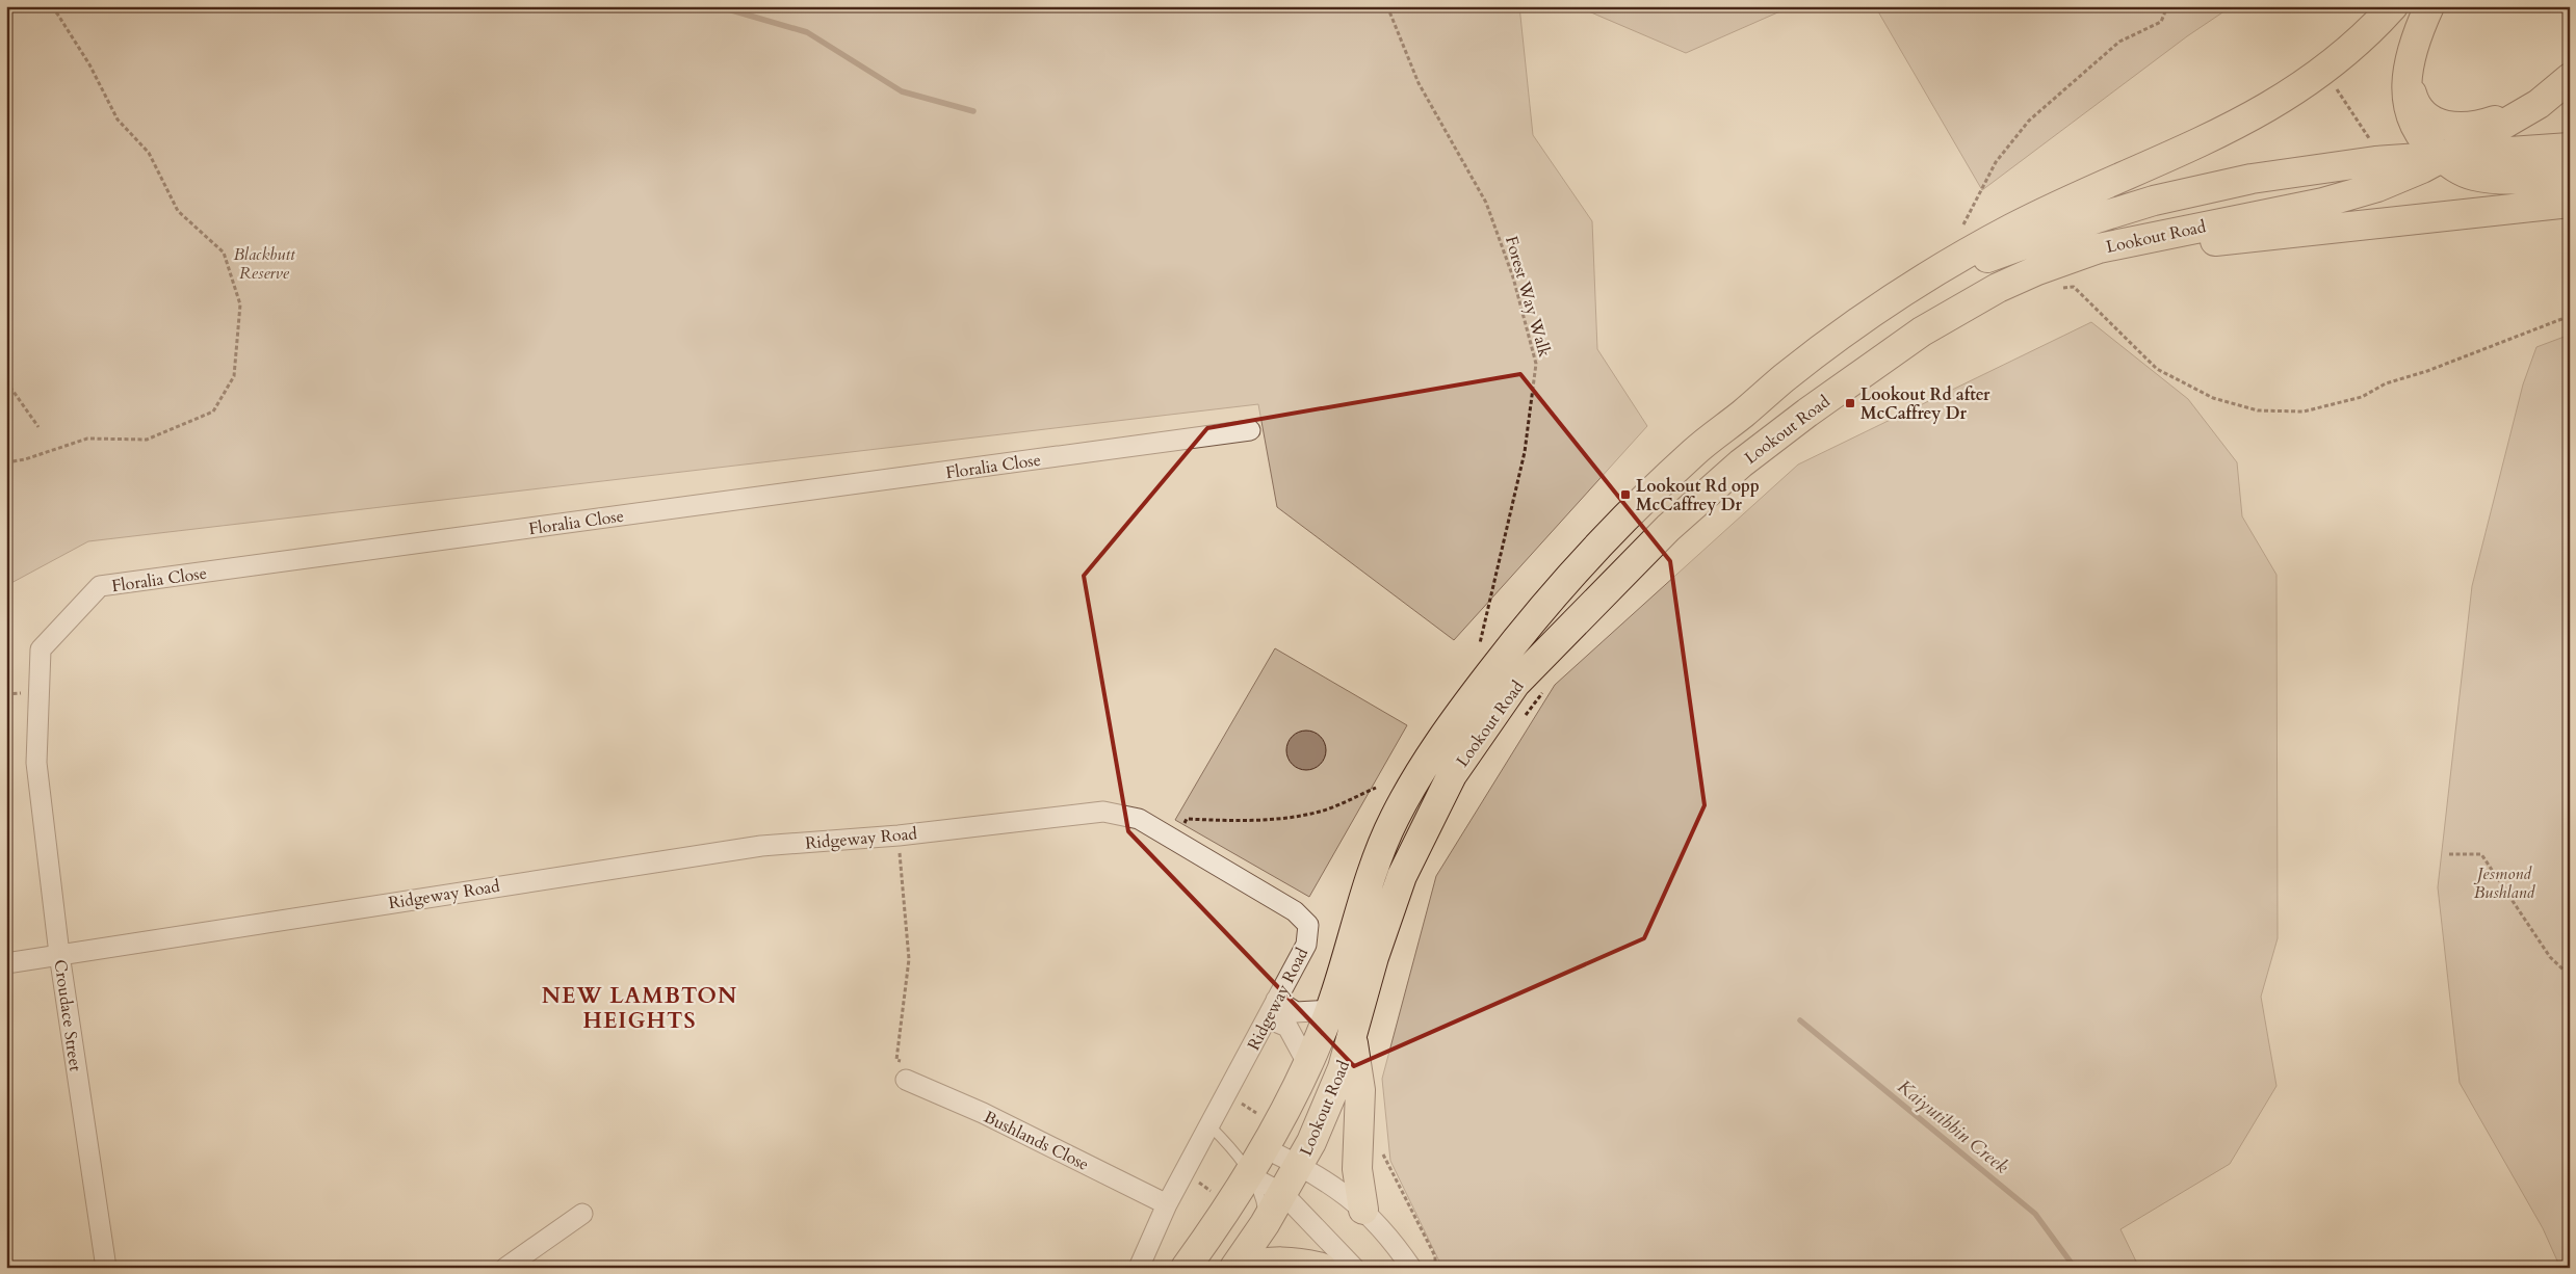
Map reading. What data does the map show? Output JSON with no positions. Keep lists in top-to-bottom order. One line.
{"streets":{"highway":["Lookout Road"],"street":["Floralia Close","Ridgeway Road","Croudace Street","Bushlands Close"],"path":["Forest Way Walk"]},"crossings":[["Lookout Road","Ridgeway Road"],["Floralia Close","Croudace Street"],["Ridgeway Road","Croudace Street"],["Ridgeway Road","Bushlands Close"]],"districts":["NEW LAMBTON HEIGHTS"],"water":["Kaiyutibbin Creek"],"parks":["Blackbutt Reserve","Jesmond Bushland"],"places":{"transit":["Lookout Rd after McCaffrey Dr","Lookout Rd opp McCaffrey Dr"]}}
